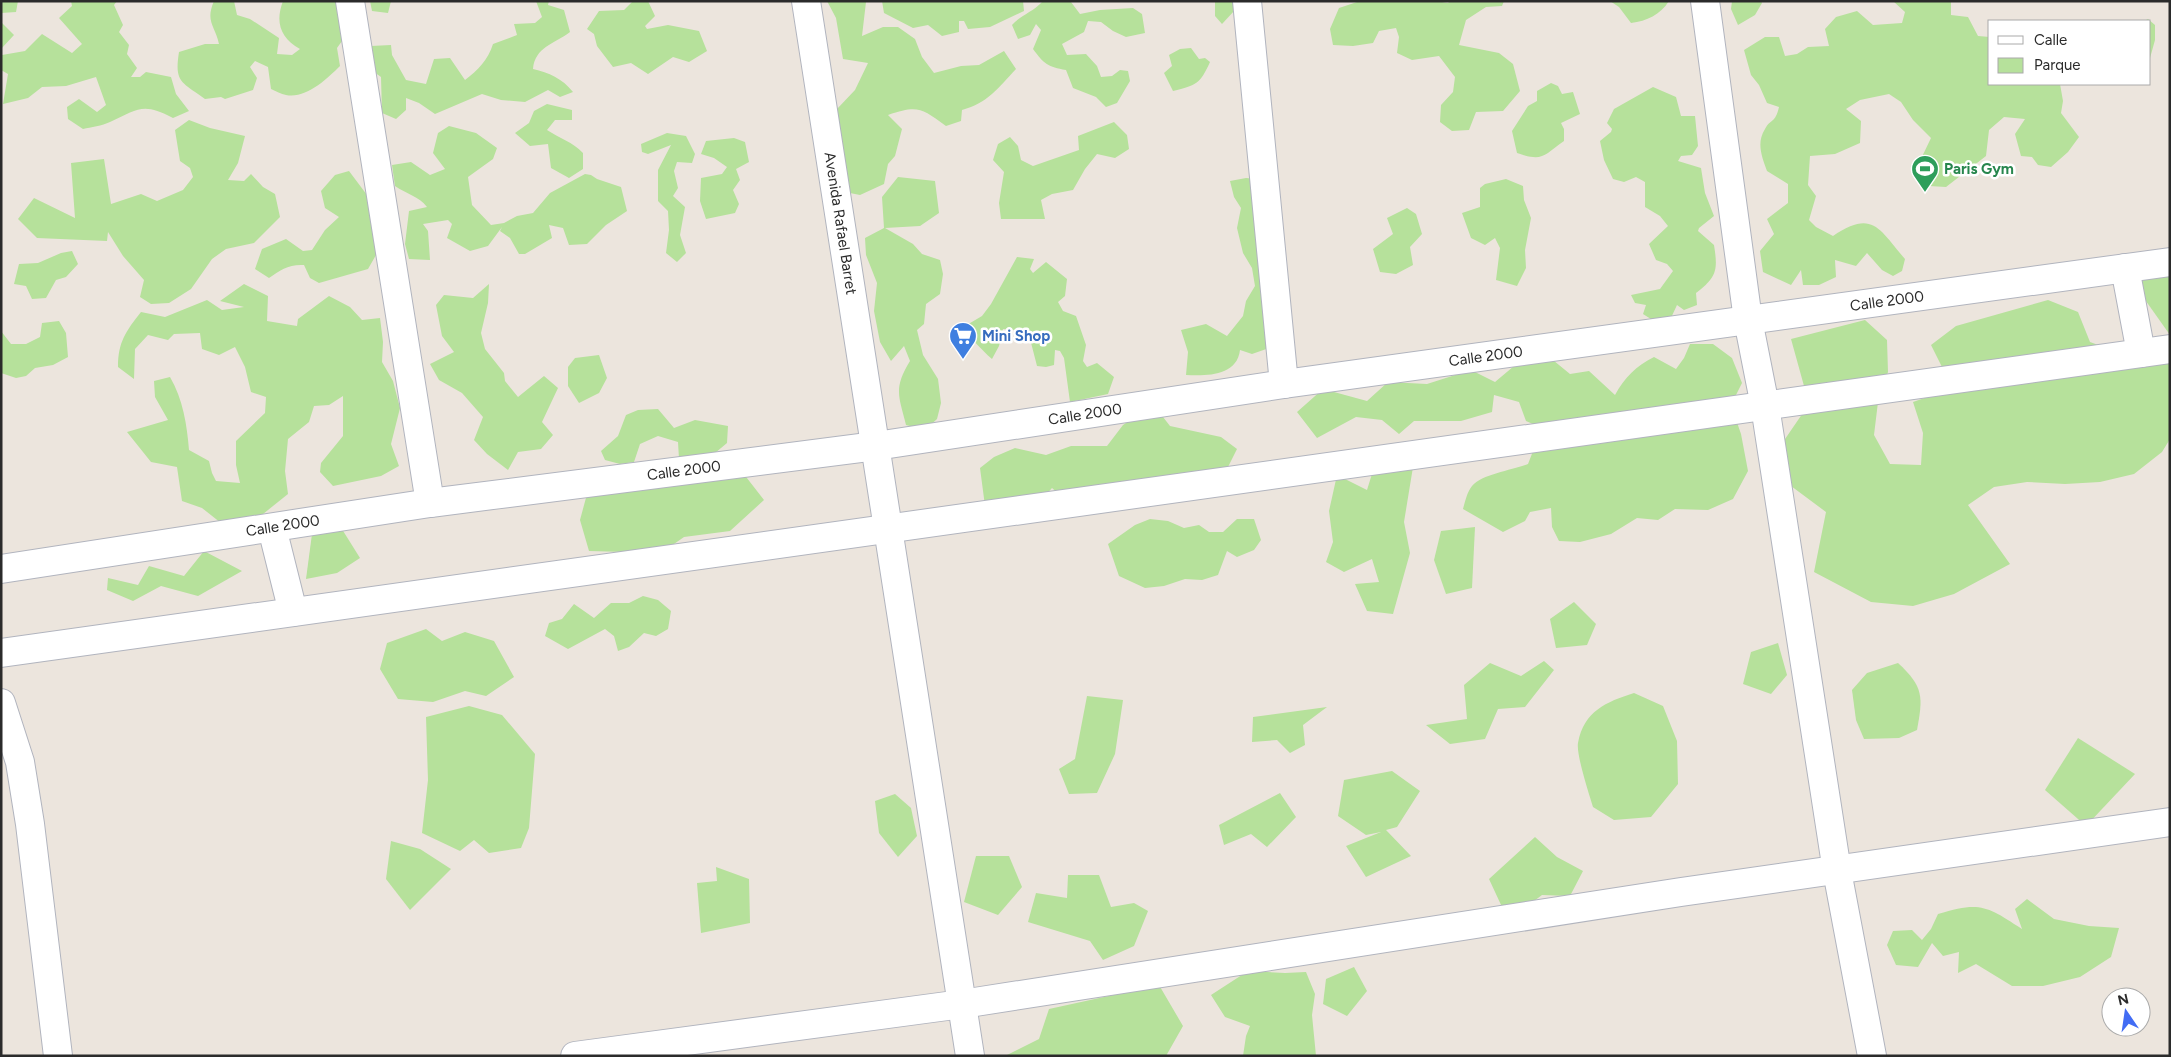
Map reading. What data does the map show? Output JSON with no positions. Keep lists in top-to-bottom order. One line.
{"streets":{"street":["Avenida Rafael Barret","Calle 2000"]},"crossings":[["Avenida Rafael Barret","Calle 2000"]],"places":{"sports":["Paris Gym"],"supermarket":["Mini Shop"]},"legend":["Calle","Parque"],"north":"top"}
